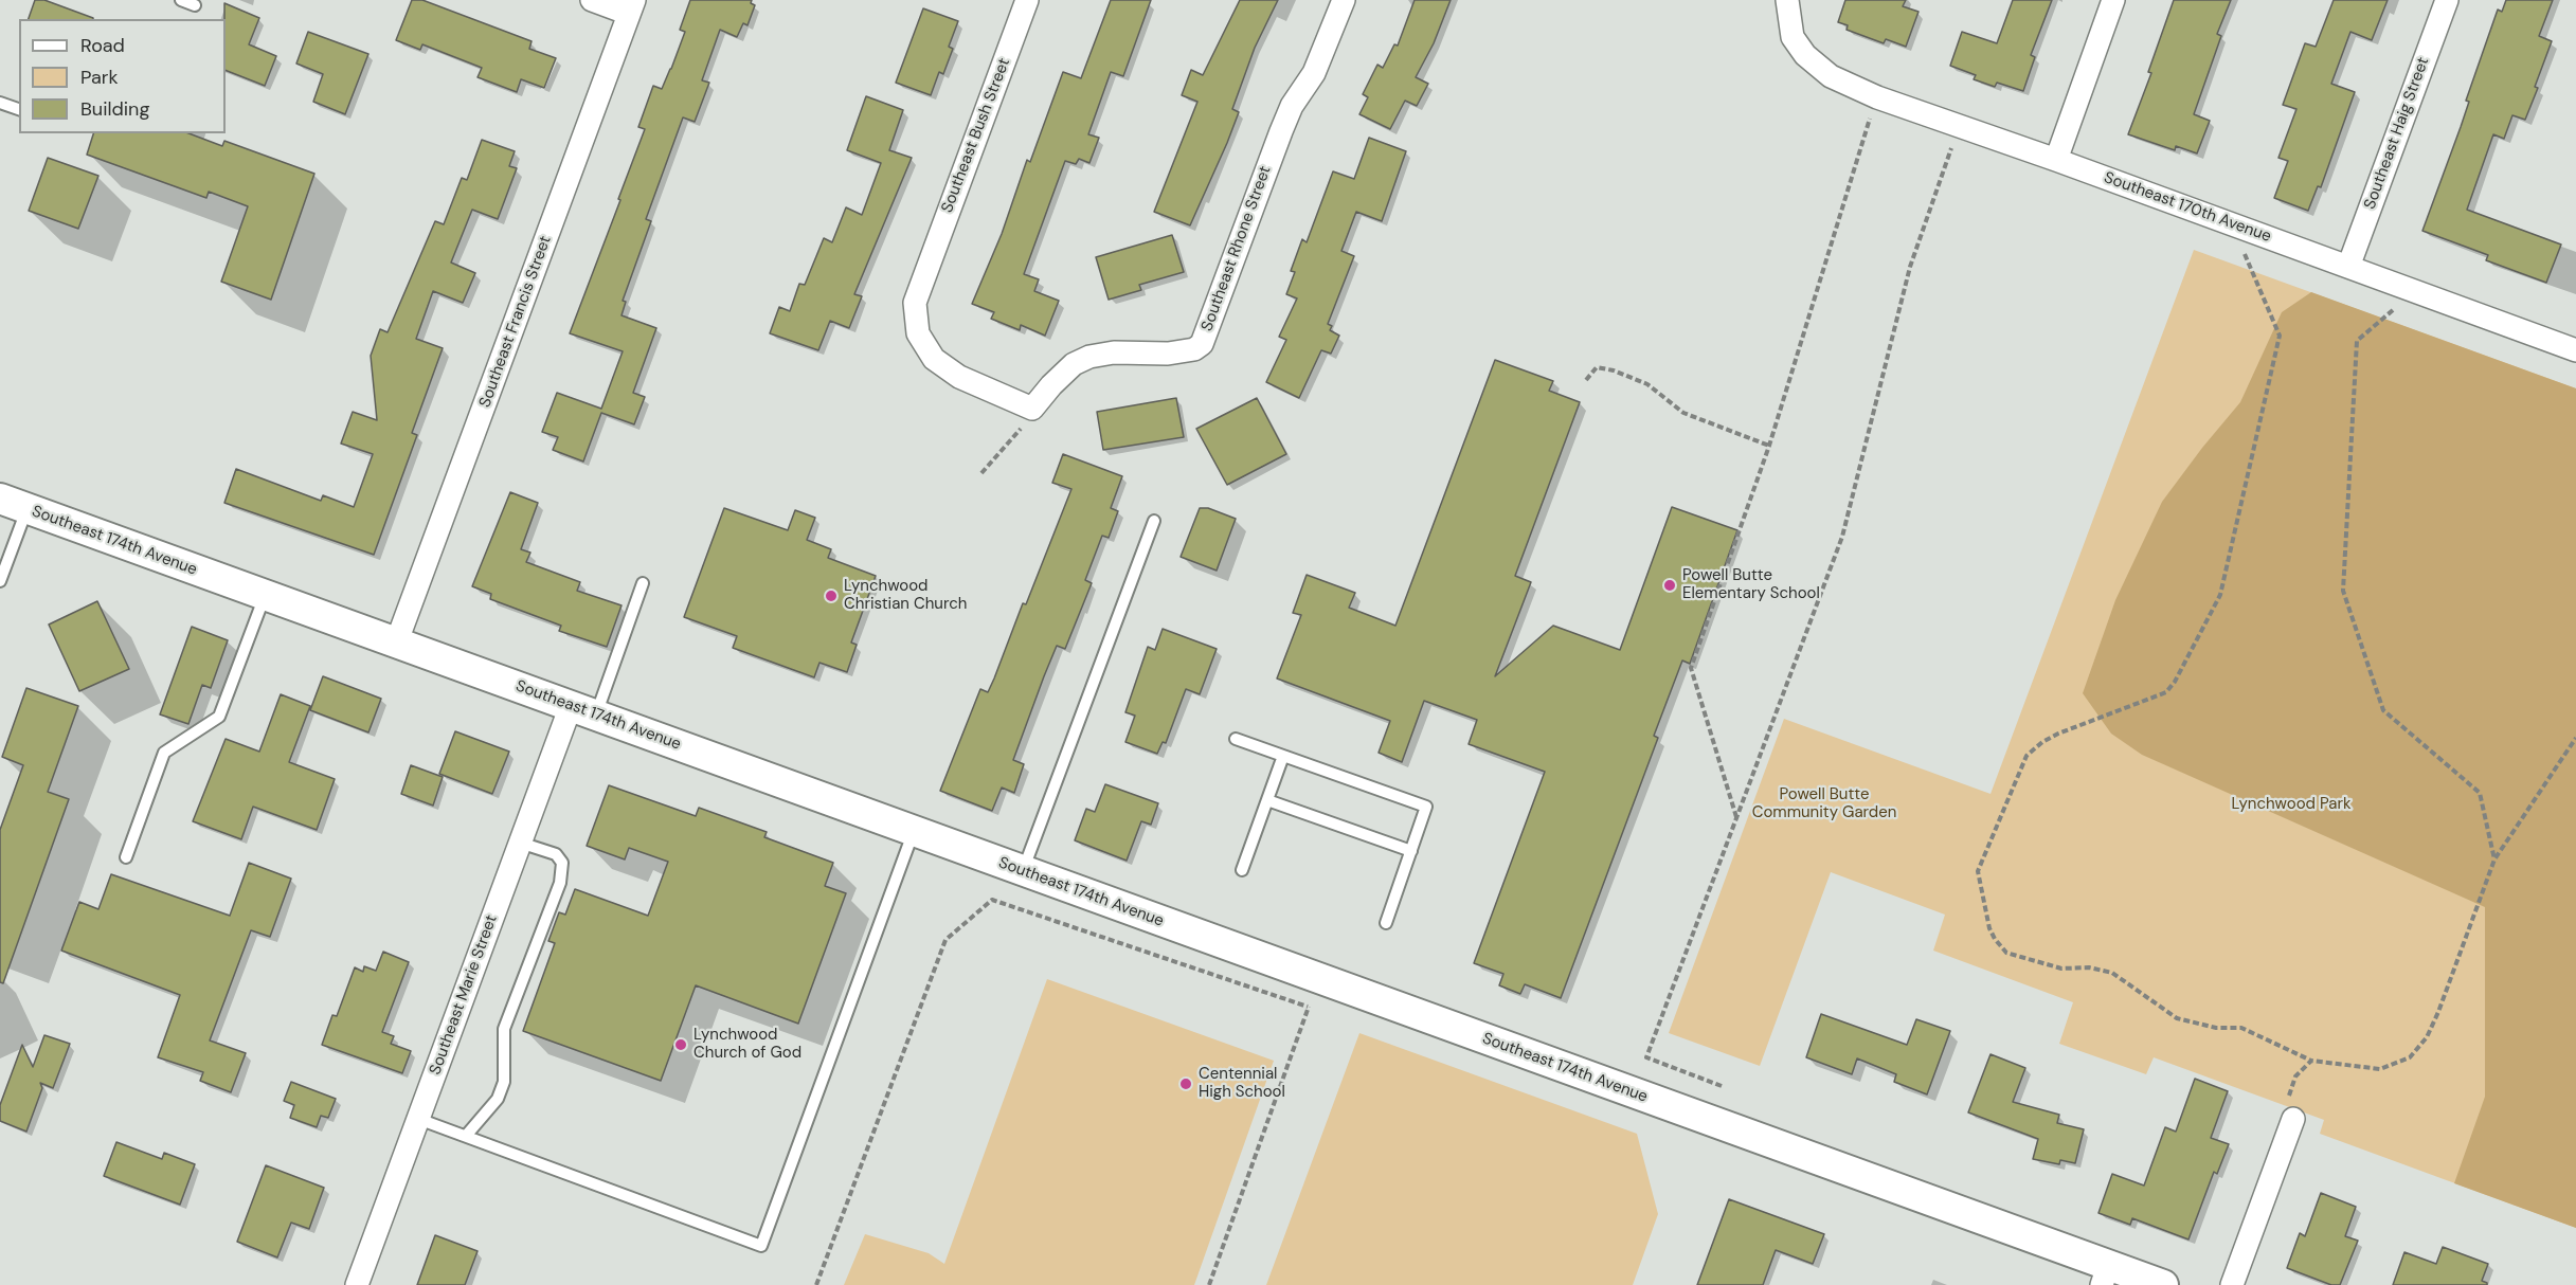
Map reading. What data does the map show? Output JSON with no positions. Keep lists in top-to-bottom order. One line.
{"streets":{"street":["Southeast Haig Street","Southeast Bush Street","Southeast 170th Avenue","Southeast Rhone Street","Southeast Francis Street","Southeast 174th Avenue","Southeast Marie Street"]},"crossings":[["Southeast Haig Street","Southeast 170th Avenue"],["Southeast Bush Street","Southeast Rhone Street"],["Southeast Francis Street","Southeast 174th Avenue"],["Southeast 174th Avenue","Southeast Marie Street"]],"parks":["Powell Butte Community Garden","Lynchwood Park"],"places":["Powell Butte Elementary School","Lynchwood Christian Church","Lynchwood Church of God","Centennial High School"],"legend":["Road","Park","Building"]}
